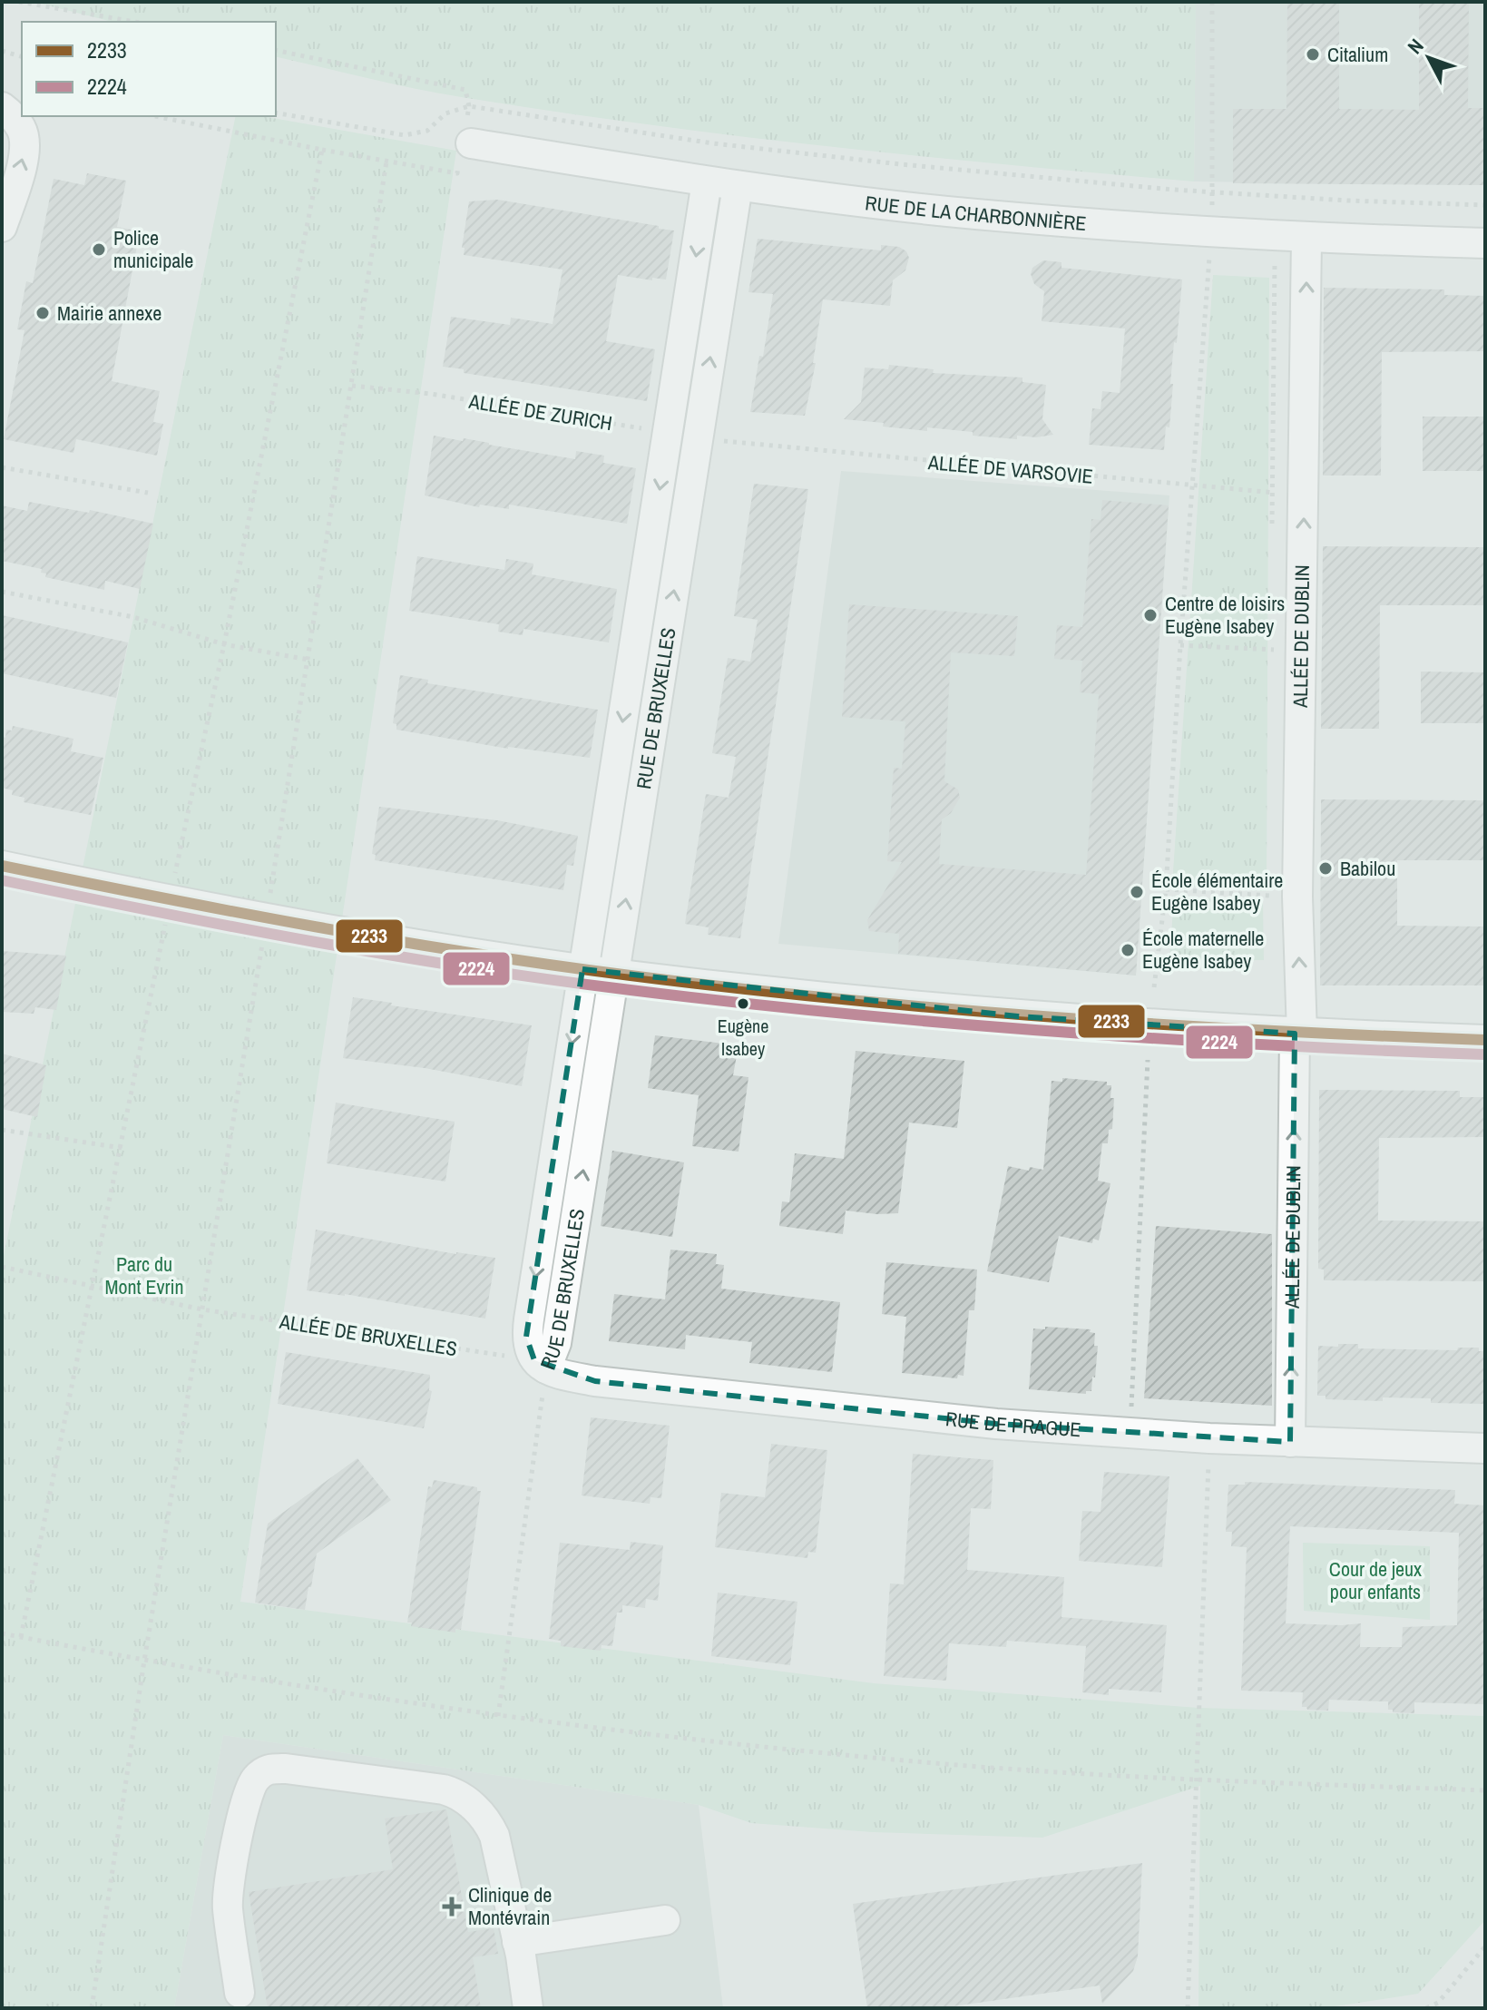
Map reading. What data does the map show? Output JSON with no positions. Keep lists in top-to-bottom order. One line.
{"streets":{"street":["RUE DE LA CHARBONNIÈRE","ALLÉE DE DUBLIN","RUE DE BRUXELLES","RUE DE PRAGUE"],"path":["ALLÉE DE ZURICH","ALLÉE DE VARSOVIE","ALLÉE DE BRUXELLES"]},"crossings":[["RUE DE LA CHARBONNIÈRE","ALLÉE DE DUBLIN"],["RUE DE LA CHARBONNIÈRE","RUE DE BRUXELLES"],["ALLÉE DE VARSOVIE","ALLÉE DE DUBLIN"],["ALLÉE DE DUBLIN","RUE DE PRAGUE"],["RUE DE BRUXELLES","ALLÉE DE BRUXELLES"],["RUE DE BRUXELLES","RUE DE PRAGUE"],["ALLÉE DE BRUXELLES","RUE DE PRAGUE"]],"one_way":["ALLÉE DE DUBLIN"],"parks":["Parc du Mont Evrin","Cour de jeux pour enfants"],"places":{"other":["Citalium","Police municipale","Mairie annexe","Centre de loisirs Eugène Isabey","Babilou","École élémentaire Eugène Isabey","École maternelle Eugène Isabey","Eugène Isabey"],"health":["Clinique de Montévrain"]},"lines":["transit line 2233","transit line 2224"],"legend":["2233","2224"],"north":"top left"}
